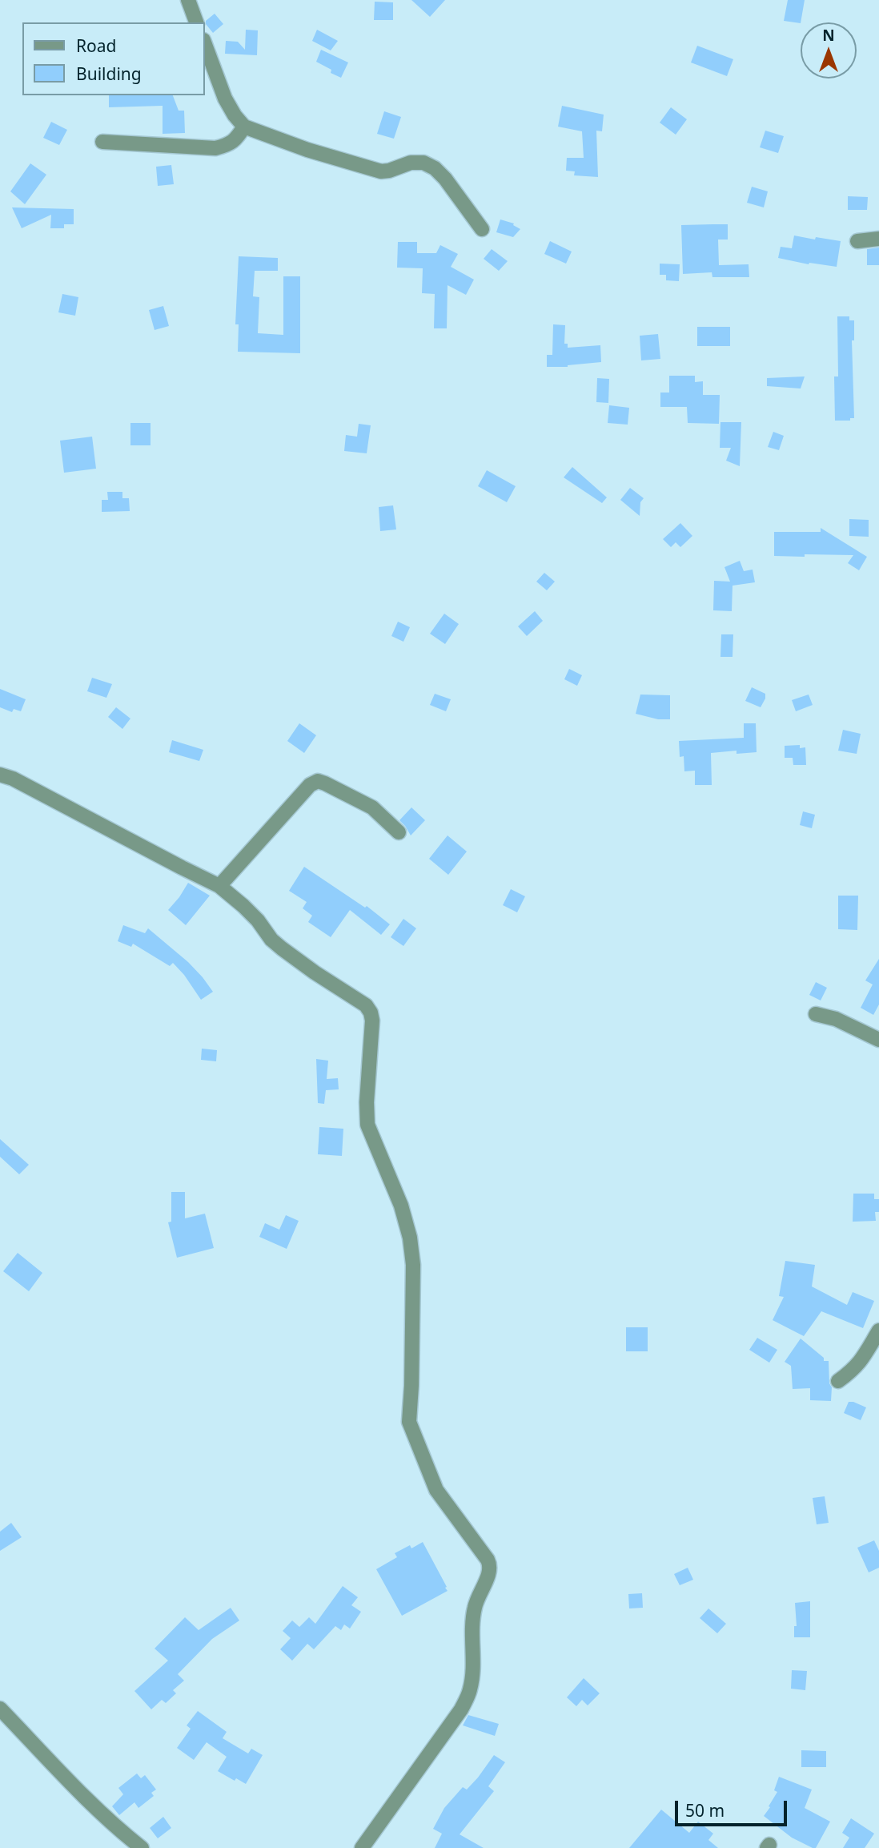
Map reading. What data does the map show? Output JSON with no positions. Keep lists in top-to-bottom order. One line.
{"legend":["Road","Building"],"scale_bar":"50 m","north":"top"}
